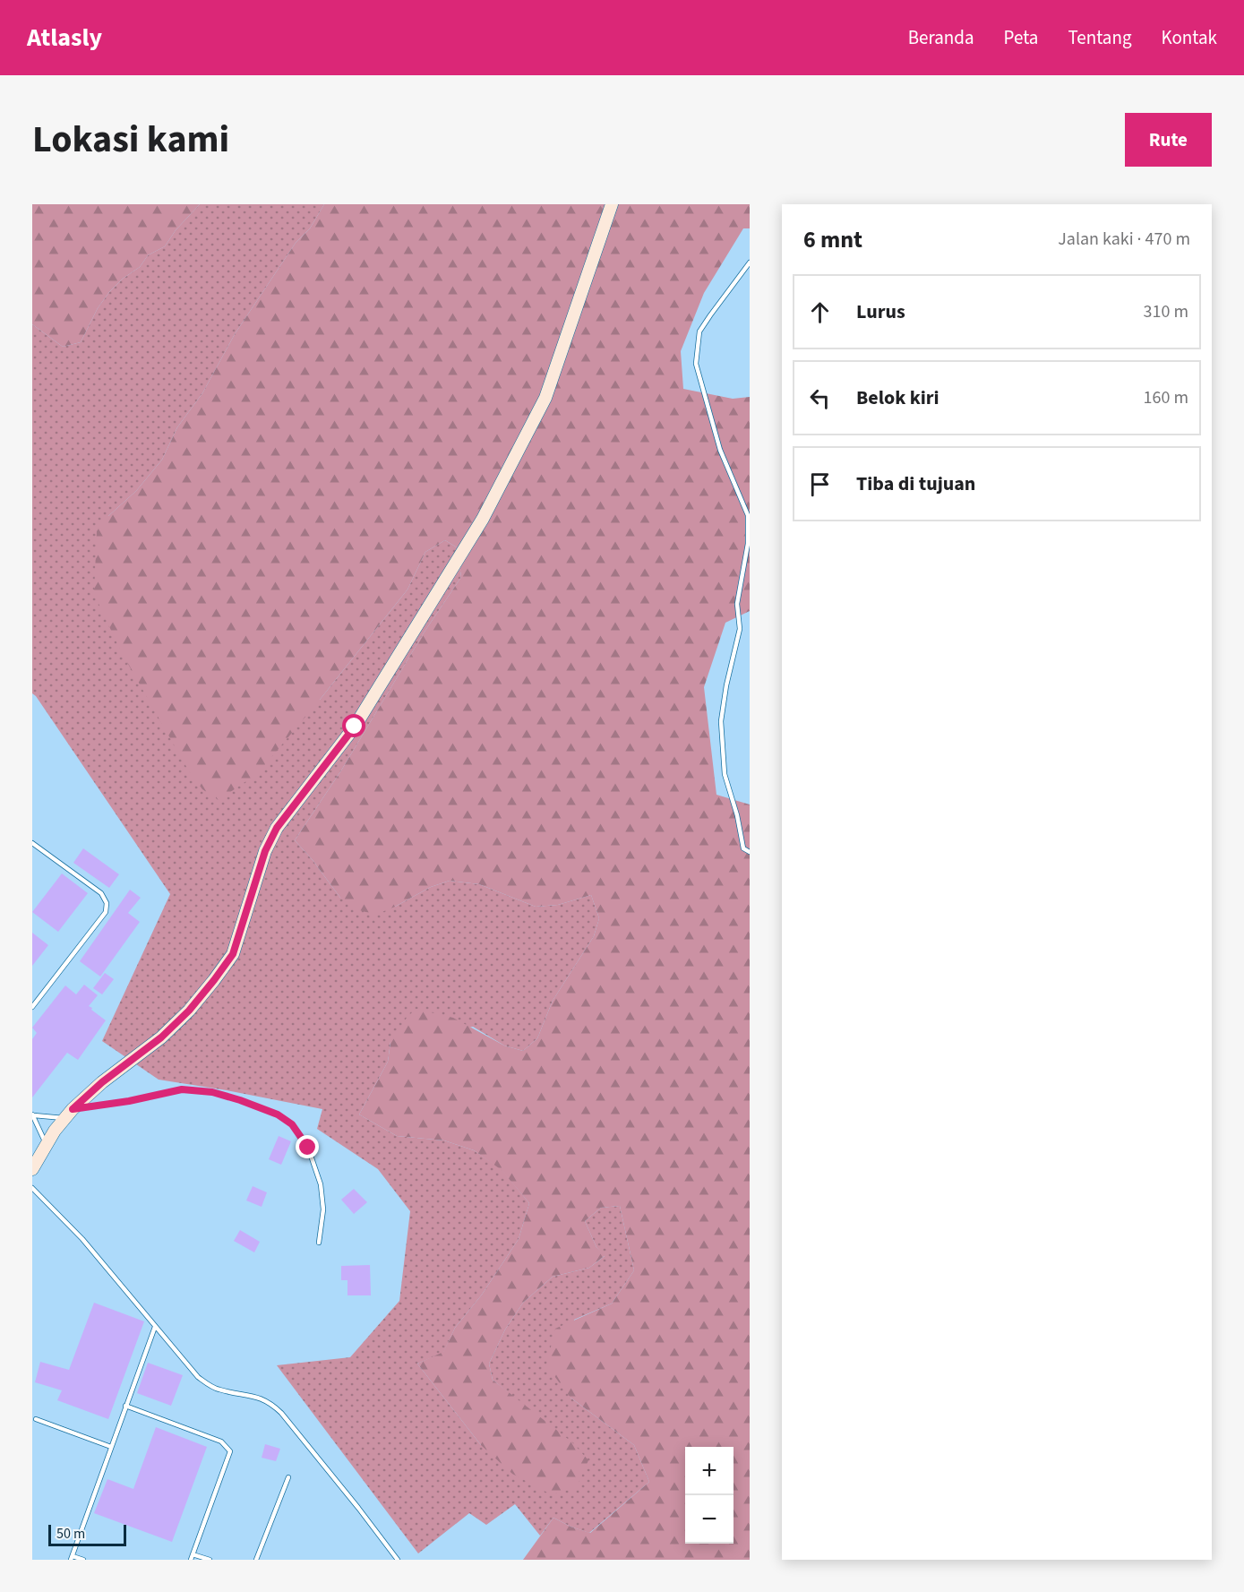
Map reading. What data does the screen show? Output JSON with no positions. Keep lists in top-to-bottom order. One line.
{"scale_bar":"50 m","page":{"header":"Atlasly","nav":["Beranda","Peta","Tentang","Kontak"],"title":"Lokasi kami","buttons":"Rute","heading":["6 mnt","Jalan kaki · 470 m"],"list":[["Lurus","310 m"],["Belok kiri","160 m"],"Tiba di tujuan"],"map_buttons":["+","−"],"scale":"50 m"}}
